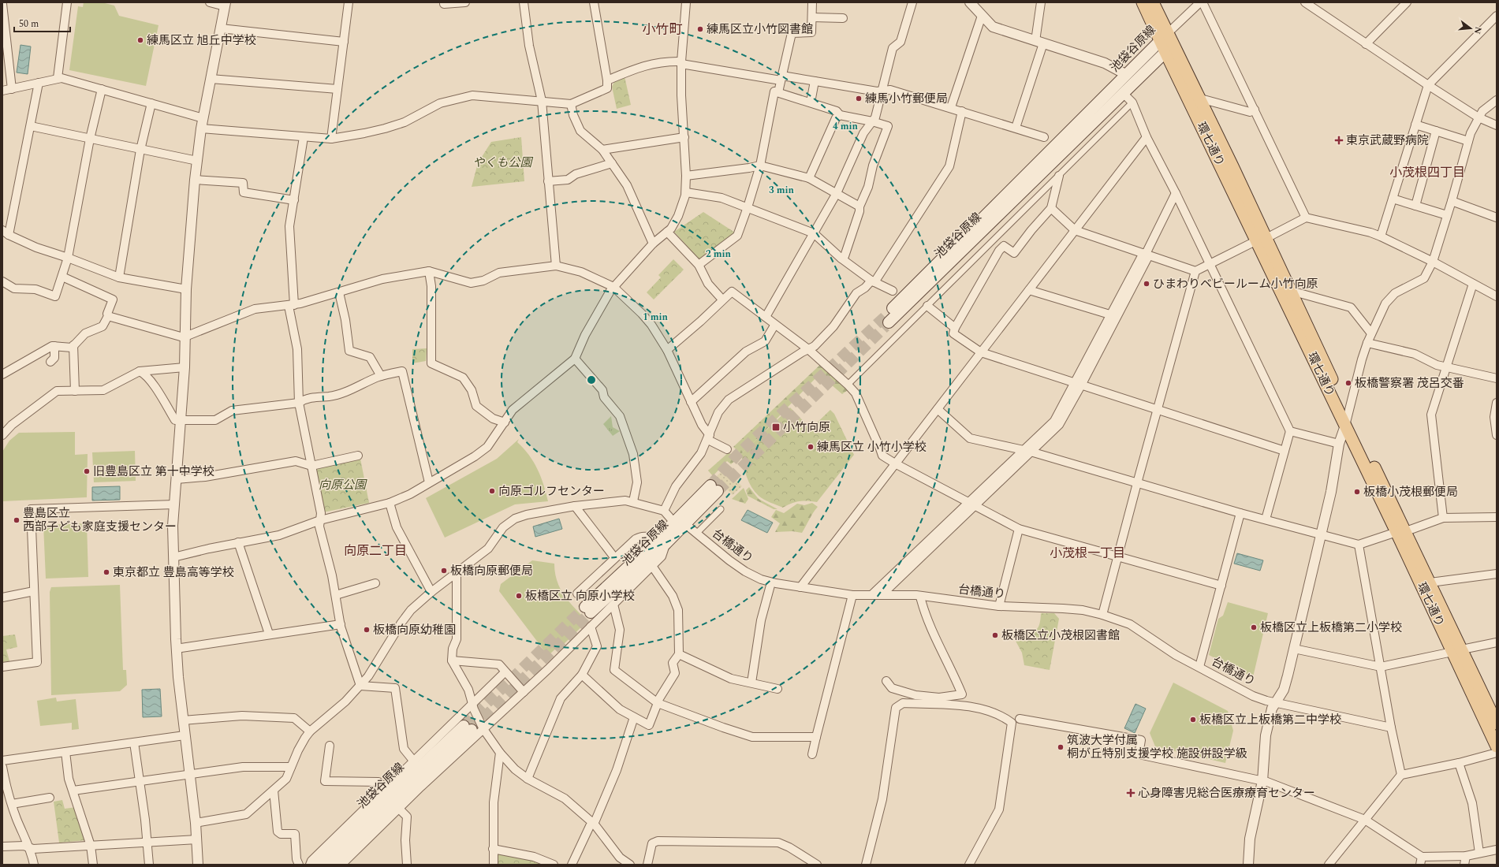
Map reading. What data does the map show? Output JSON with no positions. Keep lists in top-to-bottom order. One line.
{"streets":{"main road":["池袋谷原線","環七通り"],"street":["台橋通り"]},"crossings":[["池袋谷原線","環七通り"],["池袋谷原線","台橋通り"]],"districts":["小竹町","小茂根四丁目","向原二丁目","小茂根一丁目"],"parks":["やくも公園","向原公園"],"places":{"other":["練馬区立小竹図書館","練馬区立 旭丘中学校","練馬小竹郵便局","ひまわりベビールーム小竹向原","板橋警察署 茂呂交番","練馬区立 小竹小学校","旧豊島区立 第十中学校","向原ゴルフセンター","板橋小茂根郵便局","豊島区立 西部子ども家庭支援センター","板橋向原郵便局","東京都立 豊島高等学校","板橋区立 向原小学校","板橋区立上板橋第二小学校","板橋向原幼稚園","板橋区立小茂根図書館","板橋区立上板橋第二中学校","筑波大学付属 桐が丘特別支援学校 施設併設学級"],"health":["東京武蔵野病院","心身障害児総合医療療育センター"],"transit":["小竹向原"]},"scale_bar":"50 m","north":"right","rings":["4 min","3 min","2 min","1 min"]}
